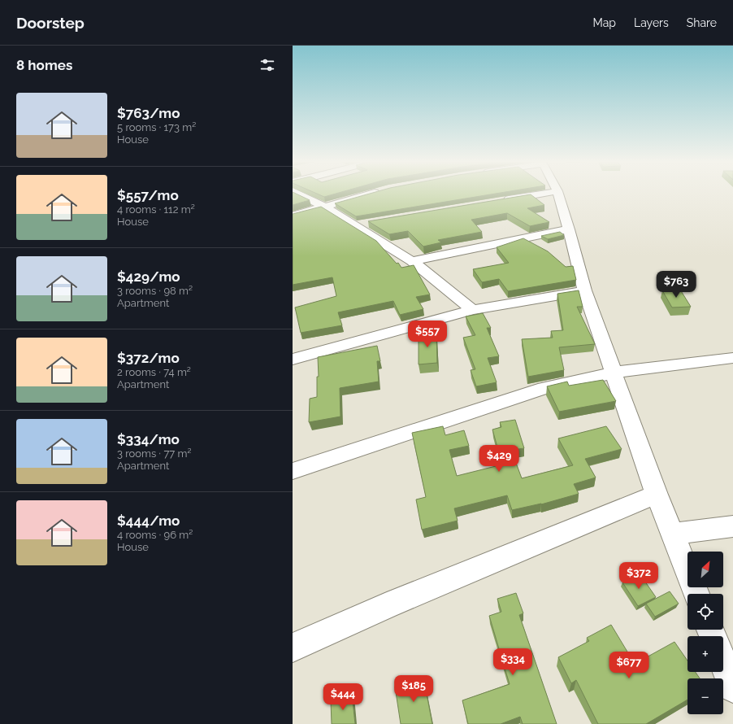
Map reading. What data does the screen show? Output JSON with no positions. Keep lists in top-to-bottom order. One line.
{"north":"top right","page":{"header":"Doorstep","nav":["Map","Layers","Share"],"heading":"8 homes","list":[{"name":"$763/mo","note":"5 rooms · 173 m² · House"},{"name":"$557/mo","note":"4 rooms · 112 m² · House"},{"name":"$429/mo","note":"3 rooms · 98 m² · Apartment"},{"name":"$372/mo","note":"2 rooms · 74 m² · Apartment"},{"name":"$334/mo","note":"3 rooms · 77 m² · Apartment"},{"name":"$444/mo","note":"4 rooms · 96 m² · House"}],"price":["$763","$557","$429","$372","$334","$677","$185","$444"],"map_buttons":["+","−"]}}
